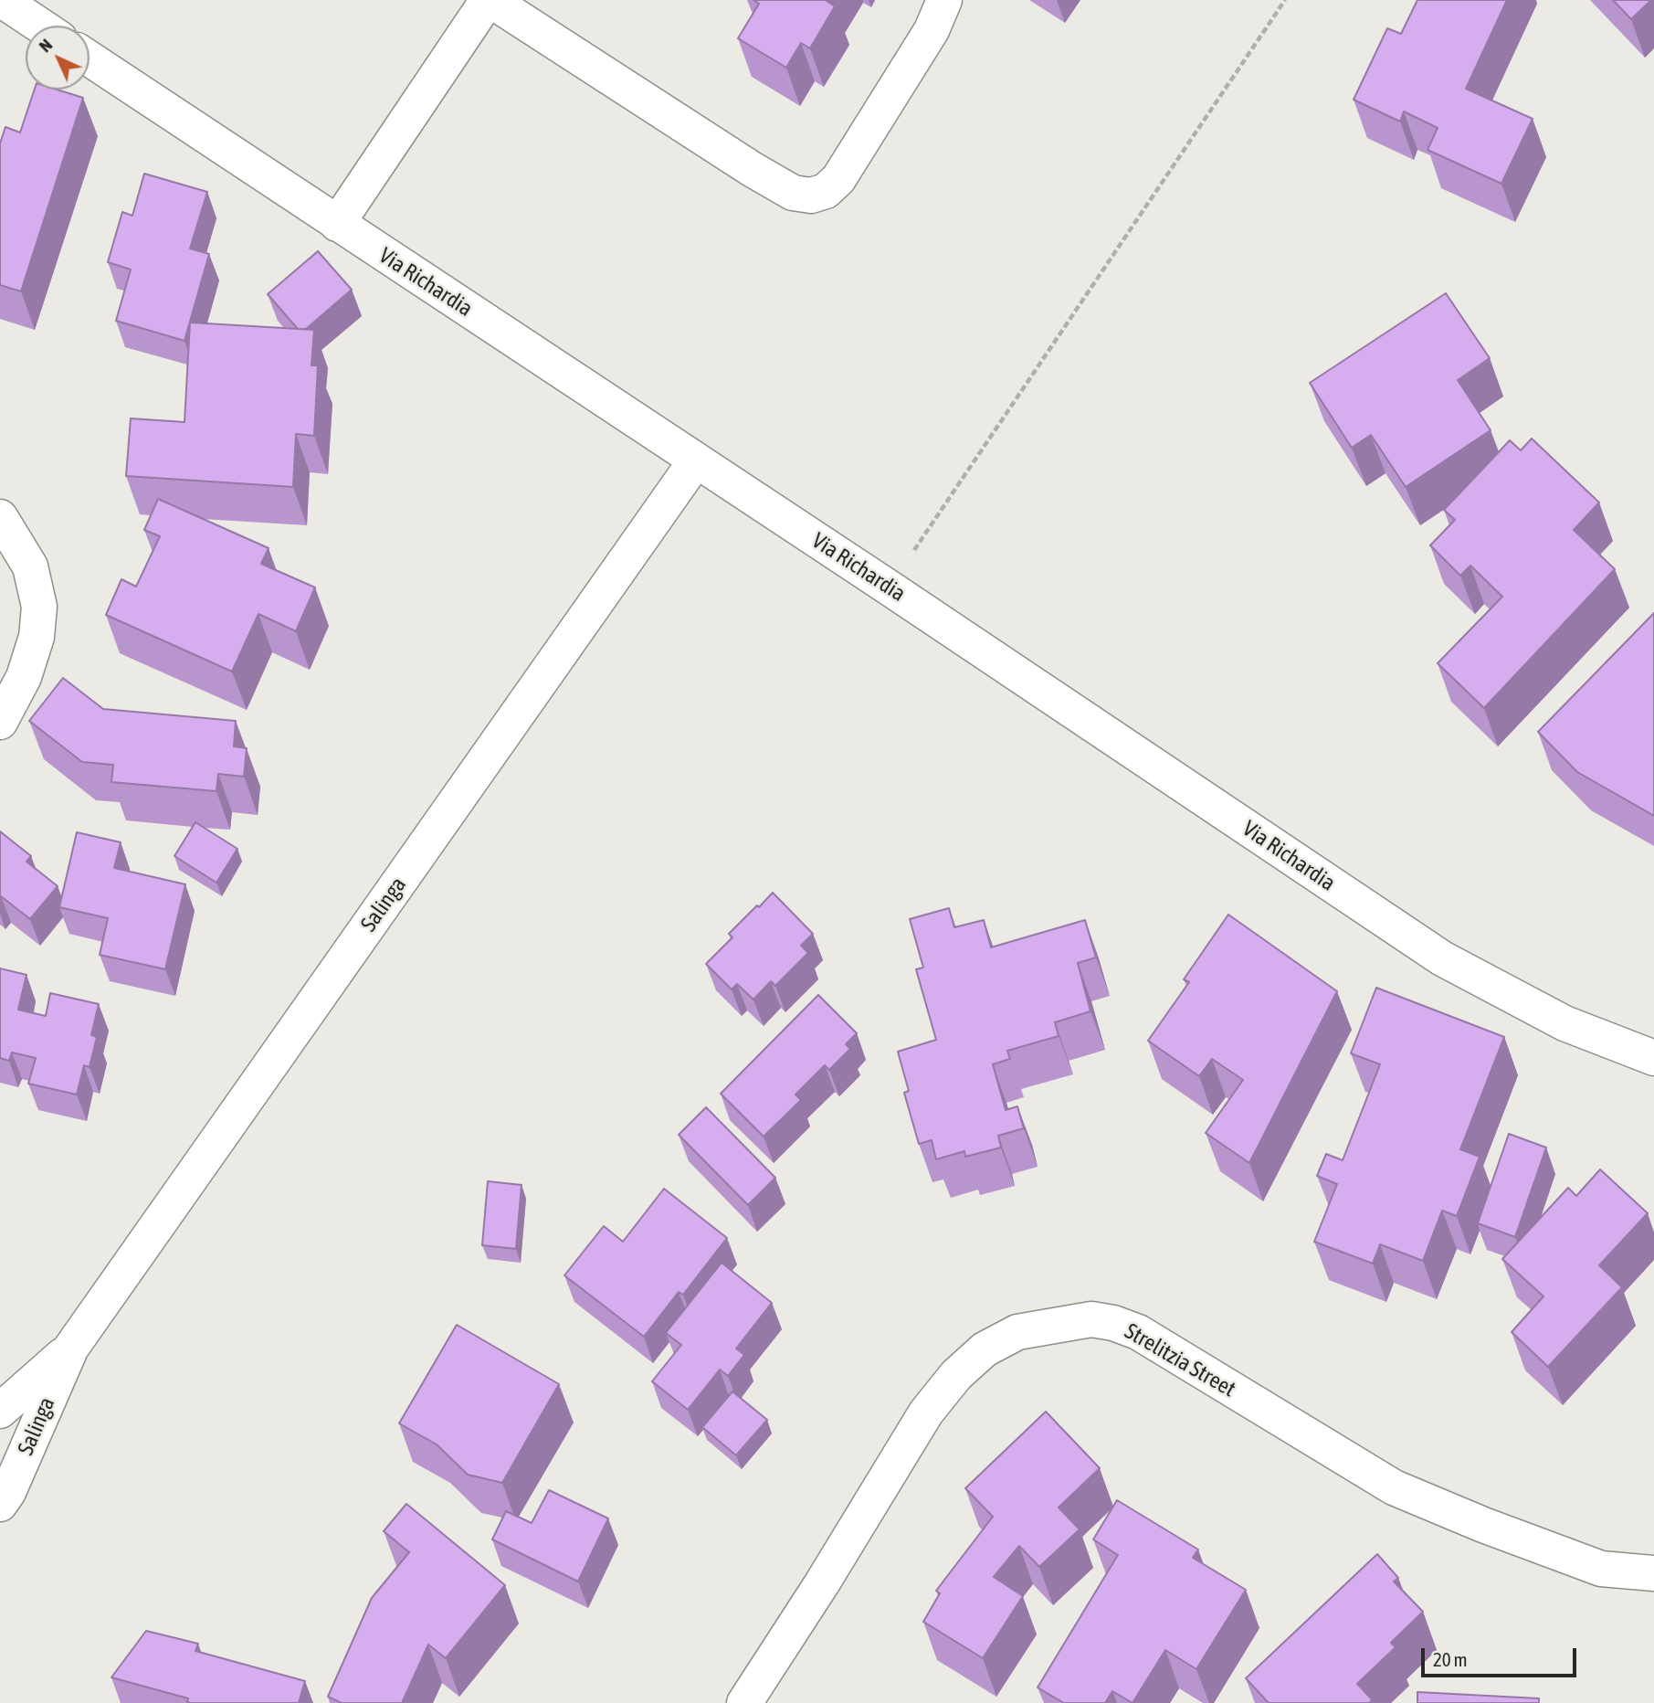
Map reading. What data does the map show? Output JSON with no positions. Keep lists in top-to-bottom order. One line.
{"streets":{"street":["Via Richardia","Salinga","Strelitzia Street"]},"crossings":[["Via Richardia","Salinga"]],"scale_bar":"20 m","north":"top left"}
